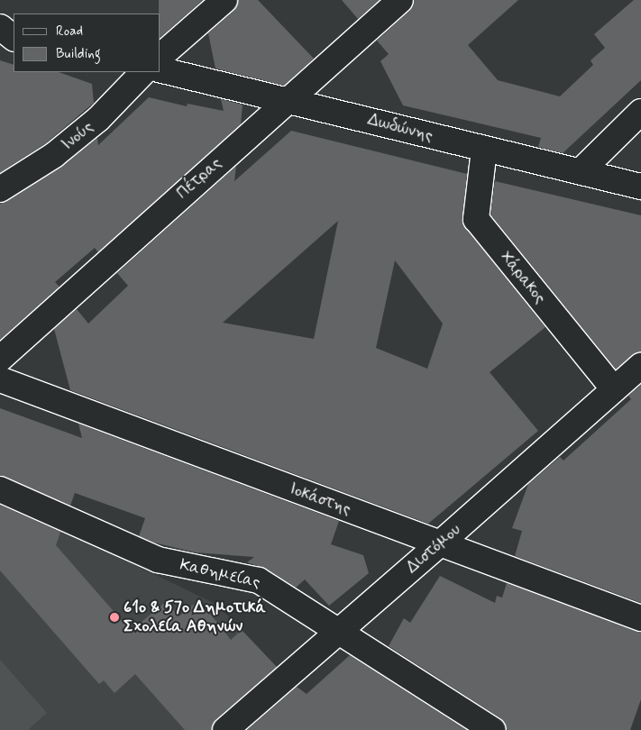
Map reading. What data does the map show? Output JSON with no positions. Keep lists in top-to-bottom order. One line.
{"streets":{"street":["Δωδώνης","Ινούς","Πέτρας","Χάρακος","Ιοκάστης","Διστόμου","Καθημείας"]},"crossings":[["Δωδώνης","Πέτρας"],["Δωδώνης","Χάρακος"],["Χάρακος","Διστόμου"],["Ιοκάστης","Διστόμου"],["Διστόμου","Καθημείας"]],"places":["61ο & 57ο Δημοτικά Σχολεία Αθηνών"],"legend":["Road","Building"]}
